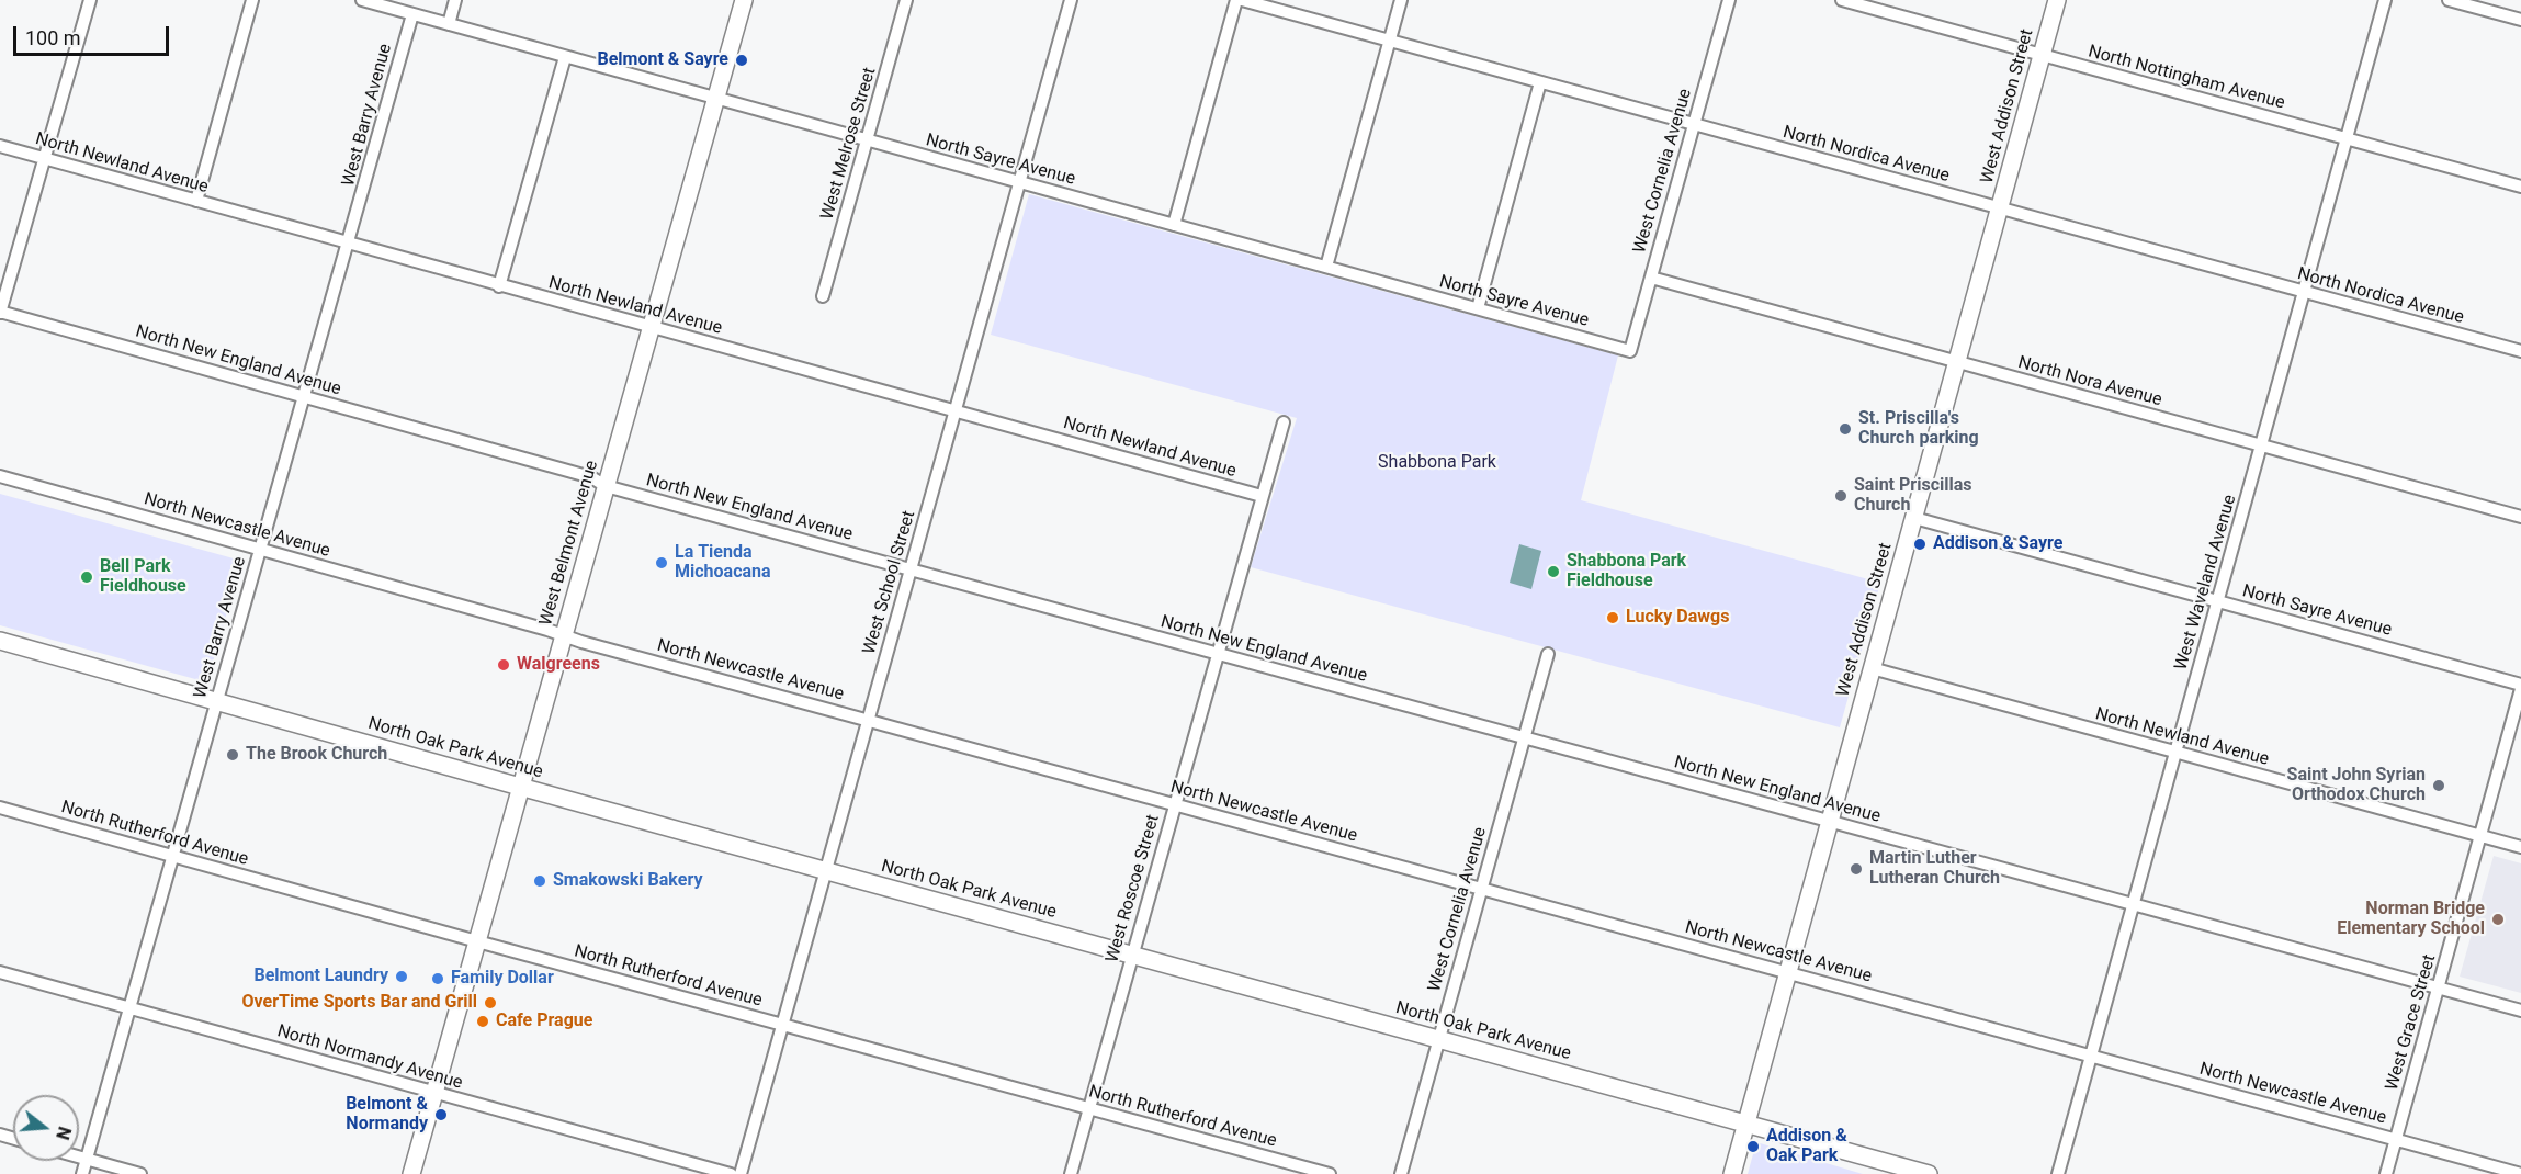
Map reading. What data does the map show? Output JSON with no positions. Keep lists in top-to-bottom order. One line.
{"streets":{"street":["North Nottingham Avenue","West Addison Street","West Barry Avenue","West Melrose Street","North Nordica Avenue","North Sayre Avenue","North Newland Avenue","West Cornelia Avenue","North New England Avenue","North Nora Avenue","North Newcastle Avenue","West Belmont Avenue","West School Street","West Waveland Avenue","North Oak Park Avenue","North Rutherford Avenue","West Roscoe Street","West Grace Street","North Normandy Avenue"]},"crossings":[["North Nottingham Avenue","West Addison Street"],["North Nottingham Avenue","West Waveland Avenue"],["West Addison Street","North Nordica Avenue"],["West Addison Street","North Sayre Avenue"],["West Addison Street","North Newland Avenue"],["West Addison Street","North New England Avenue"],["West Addison Street","North Nora Avenue"],["West Addison Street","North Newcastle Avenue"],["West Addison Street","North Oak Park Avenue"],["West Barry Avenue","North Sayre Avenue"],["West Barry Avenue","North Newland Avenue"],["West Barry Avenue","North New England Avenue"],["West Barry Avenue","North Newcastle Avenue"],["West Barry Avenue","North Oak Park Avenue"],["West Barry Avenue","North Rutherford Avenue"],["West Barry Avenue","North Normandy Avenue"],["West Melrose Street","North Sayre Avenue"],["North Nordica Avenue","West Cornelia Avenue"],["North Nordica Avenue","West Waveland Avenue"],["North Sayre Avenue","West Cornelia Avenue"],["North Sayre Avenue","West Belmont Avenue"],["North Sayre Avenue","West School Street"],["North Sayre Avenue","West Waveland Avenue"],["North Newland Avenue","West Belmont Avenue"],["North Newland Avenue","West School Street"],["North Newland Avenue","West Waveland Avenue"],["North Newland Avenue","West Roscoe Street"],["North Newland Avenue","West Grace Street"],["West Cornelia Avenue","North New England Avenue"],["West Cornelia Avenue","North Nora Avenue"],["West Cornelia Avenue","North Newcastle Avenue"],["West Cornelia Avenue","North Oak Park Avenue"],["North New England Avenue","West Belmont Avenue"],["North New England Avenue","West School Street"],["North New England Avenue","West Waveland Avenue"],["North New England Avenue","West Roscoe Street"],["North New England Avenue","West Grace Street"],["North Nora Avenue","West Waveland Avenue"],["North Newcastle Avenue","West Belmont Avenue"],["North Newcastle Avenue","West School Street"],["North Newcastle Avenue","West Waveland Avenue"],["North Newcastle Avenue","West Roscoe Street"],["North Newcastle Avenue","West Grace Street"],["West Belmont Avenue","North Oak Park Avenue"],["West Belmont Avenue","North Rutherford Avenue"],["West Belmont Avenue","North Normandy Avenue"],["West School Street","North Oak Park Avenue"],["West School Street","North Rutherford Avenue"],["North Oak Park Avenue","West Roscoe Street"],["North Rutherford Avenue","West Roscoe Street"]],"parks":["Shabbona Park"],"places":["Belmont & Sayre","St. Priscilla's Church parking","Saint Priscillas Church","Addison & Sayre","La Tienda Michoacana","Shabbona Park Fieldhouse","Bell Park Fieldhouse","Lucky Dawgs","Walgreens","The Brook Church","Saint John Syrian Orthodox Church","Martin Luther Lutheran Church","Smakowski Bakery","Norman Bridge Elementary School","Belmont Laundry","Family Dollar","OverTime Sports Bar and Grill","Cafe Prague","Belmont & Normandy","Addison & Oak Park"],"scale_bar":"100 m","north":"right"}
